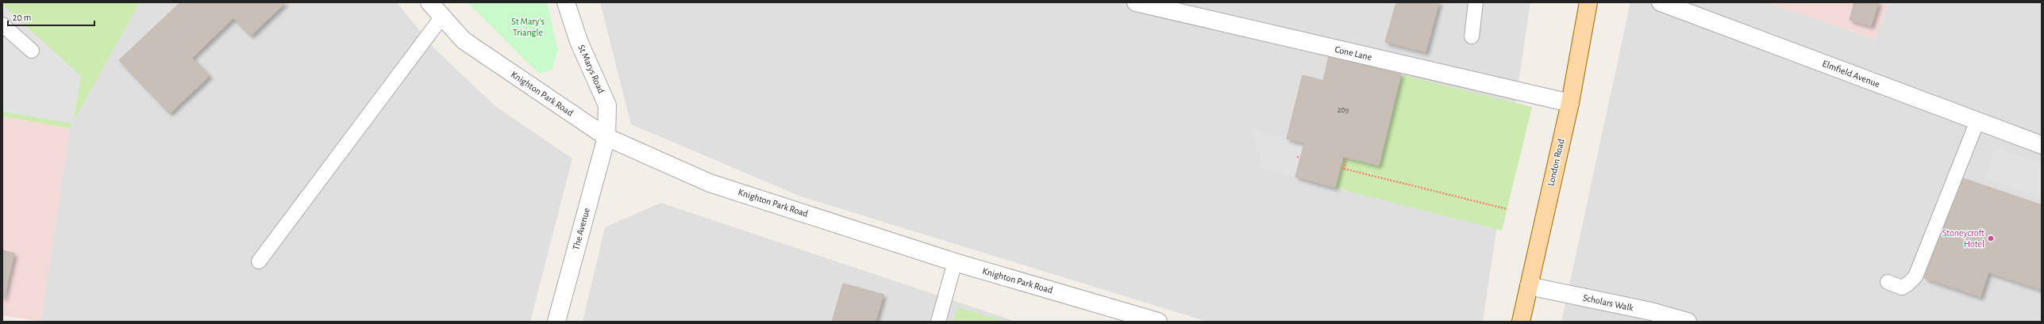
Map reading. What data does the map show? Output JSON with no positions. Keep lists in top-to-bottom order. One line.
{"streets":{"main road":["London Road"],"street":["Cone Lane","St Marys Road","Elmfield Avenue","Knighton Park Road","The Avenue","Scholars Walk"]},"crossings":[["Cone Lane","London Road"],["St Marys Road","Knighton Park Road"],["St Marys Road","The Avenue"],["Knighton Park Road","The Avenue"],["London Road","Scholars Walk"]],"parks":["St Mary’s Triangle"],"places":["Stoneycroft Hotel"],"house_numbers":["209"],"scale_bar":"20 m"}
